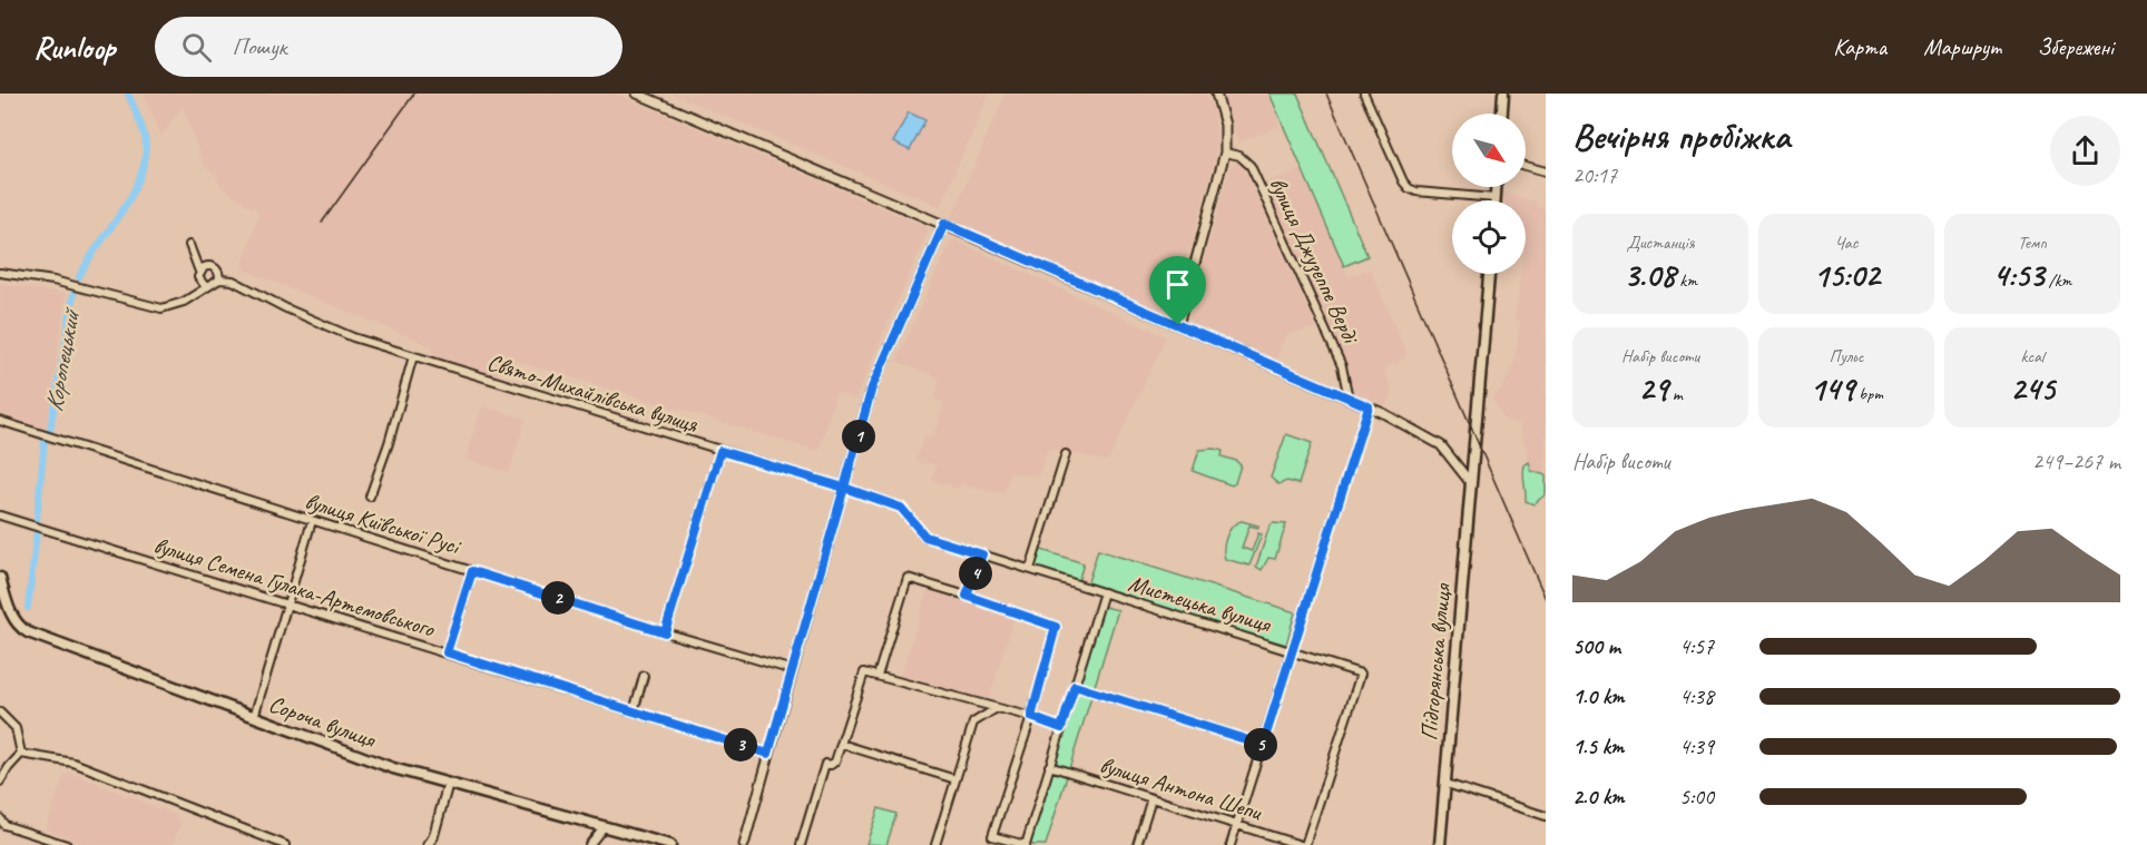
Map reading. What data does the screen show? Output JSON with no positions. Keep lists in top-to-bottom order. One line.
{"streets":{"main road":["Підгорянська вулиця","Сороча вулиця"],"street":["вулиця Джузеппе Верді","Свято-Михайлівська вулиця","вулиця Київської Русі","вулиця Семена Гулака-Артемовського","Мистецька вулиця","вулиця Антона Шепи"]},"crossings":[["Свято-Михайлівська вулиця","Мистецька вулиця"],["Мистецька вулиця","вулиця Антона Шепи"]],"water":["Коропецький"],"north":"bottom right","page":{"header":"Runloop","search":"Пошук","nav":["Карта","Маршрут","Збережені"],"heading":["Вечірня пробіжка","20:17"],"stats":[["Дистанція","3.08 km"],["Час","15:02"],["Темп","4:53 /km"],["Набір висоти","29 m"],["Пульс","149 bpm"],["kcal","245"]],"pins":["1","4","2","3","5"],"chart":["Набір висоти","249–267 m"],"list":[{"name":"500 m","note":"4:57"},{"name":"1.0 km","note":"4:38"},{"name":"1.5 km","note":"4:39"},{"name":"2.0 km","note":"5:00"}]}}
